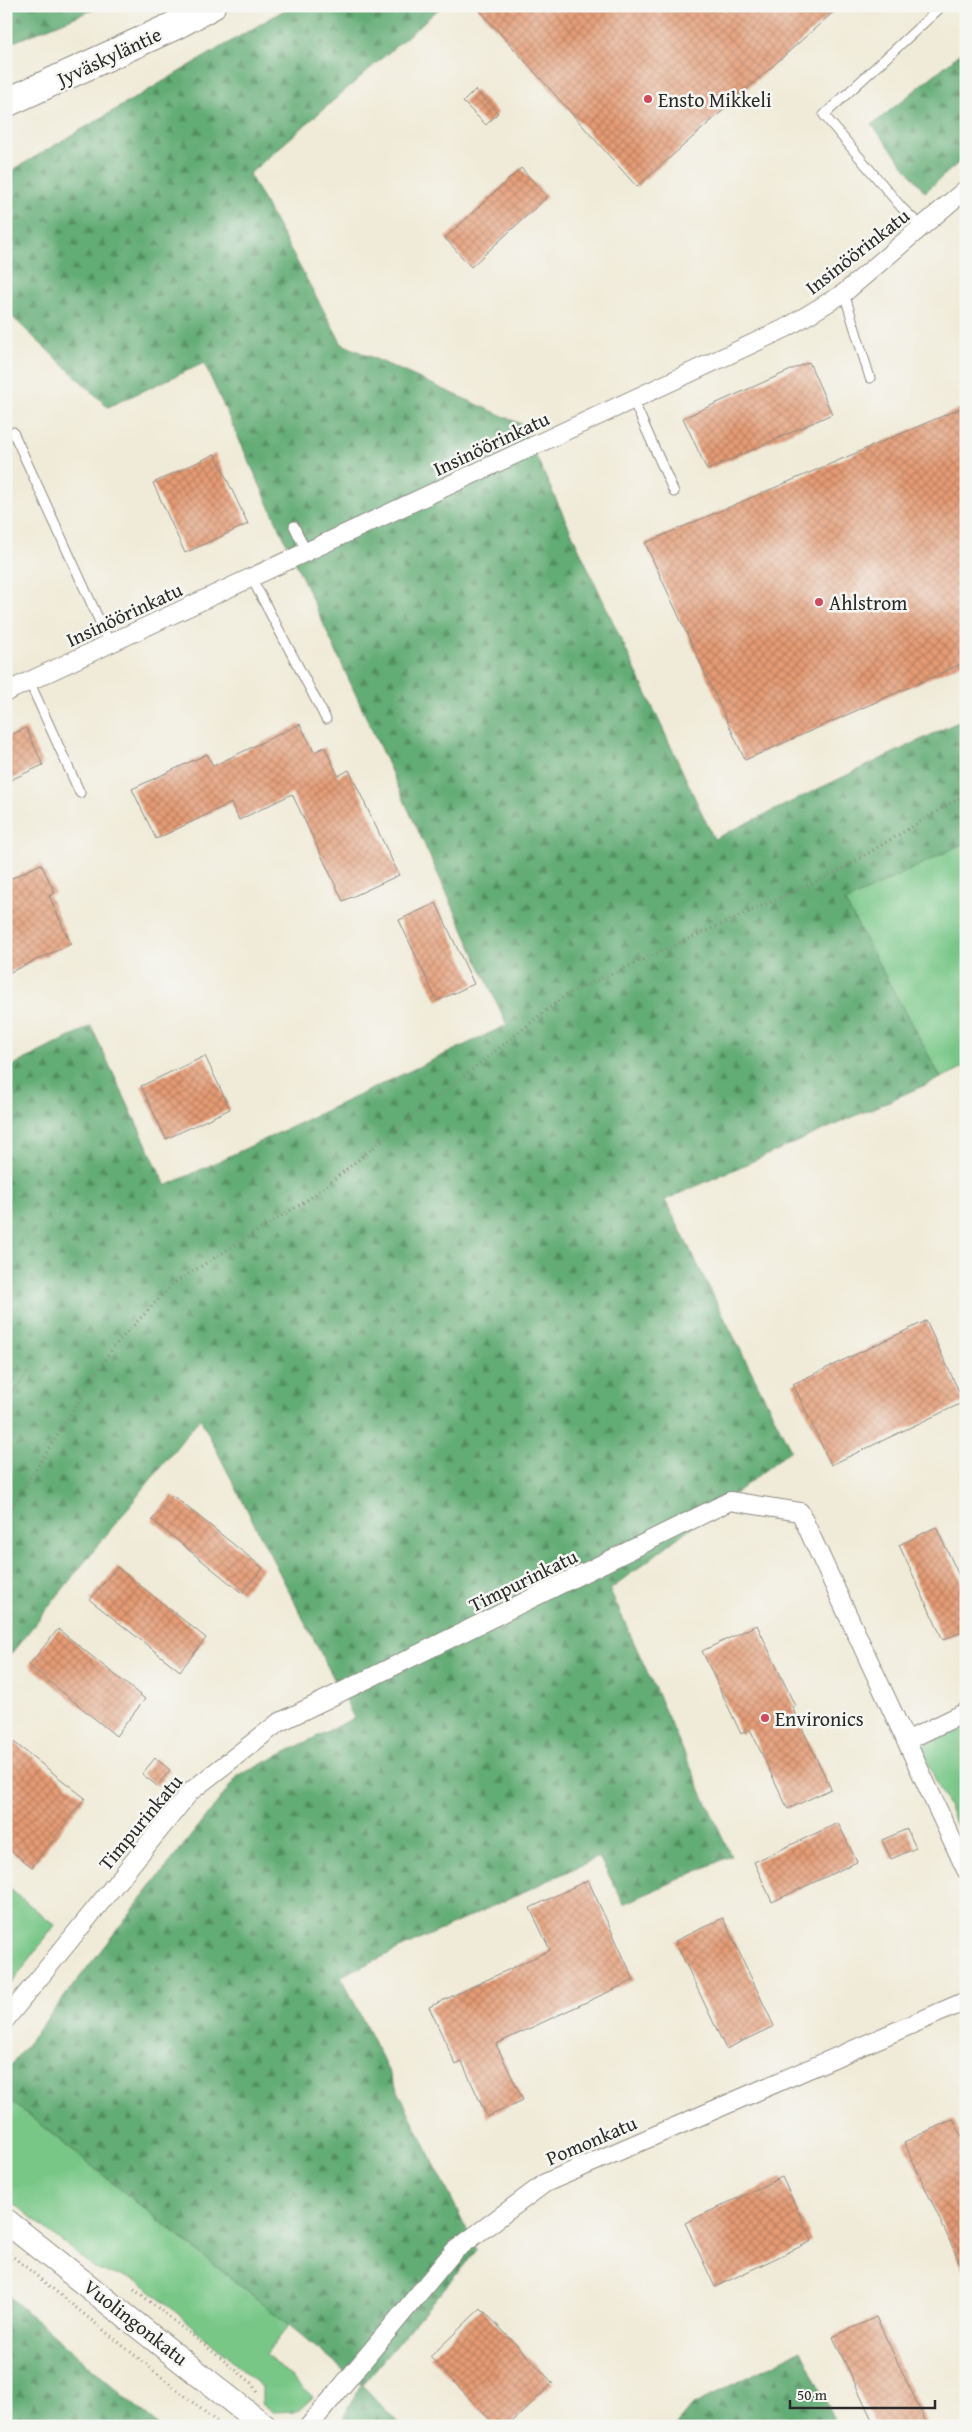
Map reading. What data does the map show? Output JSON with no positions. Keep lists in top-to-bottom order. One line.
{"streets":{"highway":["Jyväskyläntie"],"street":["Insinöörinkatu","Timpurinkatu","Pomonkatu","Vuolingonkatu"]},"places":["Ensto Mikkeli","Ahlstrom","Environics"],"scale_bar":"50 m"}
